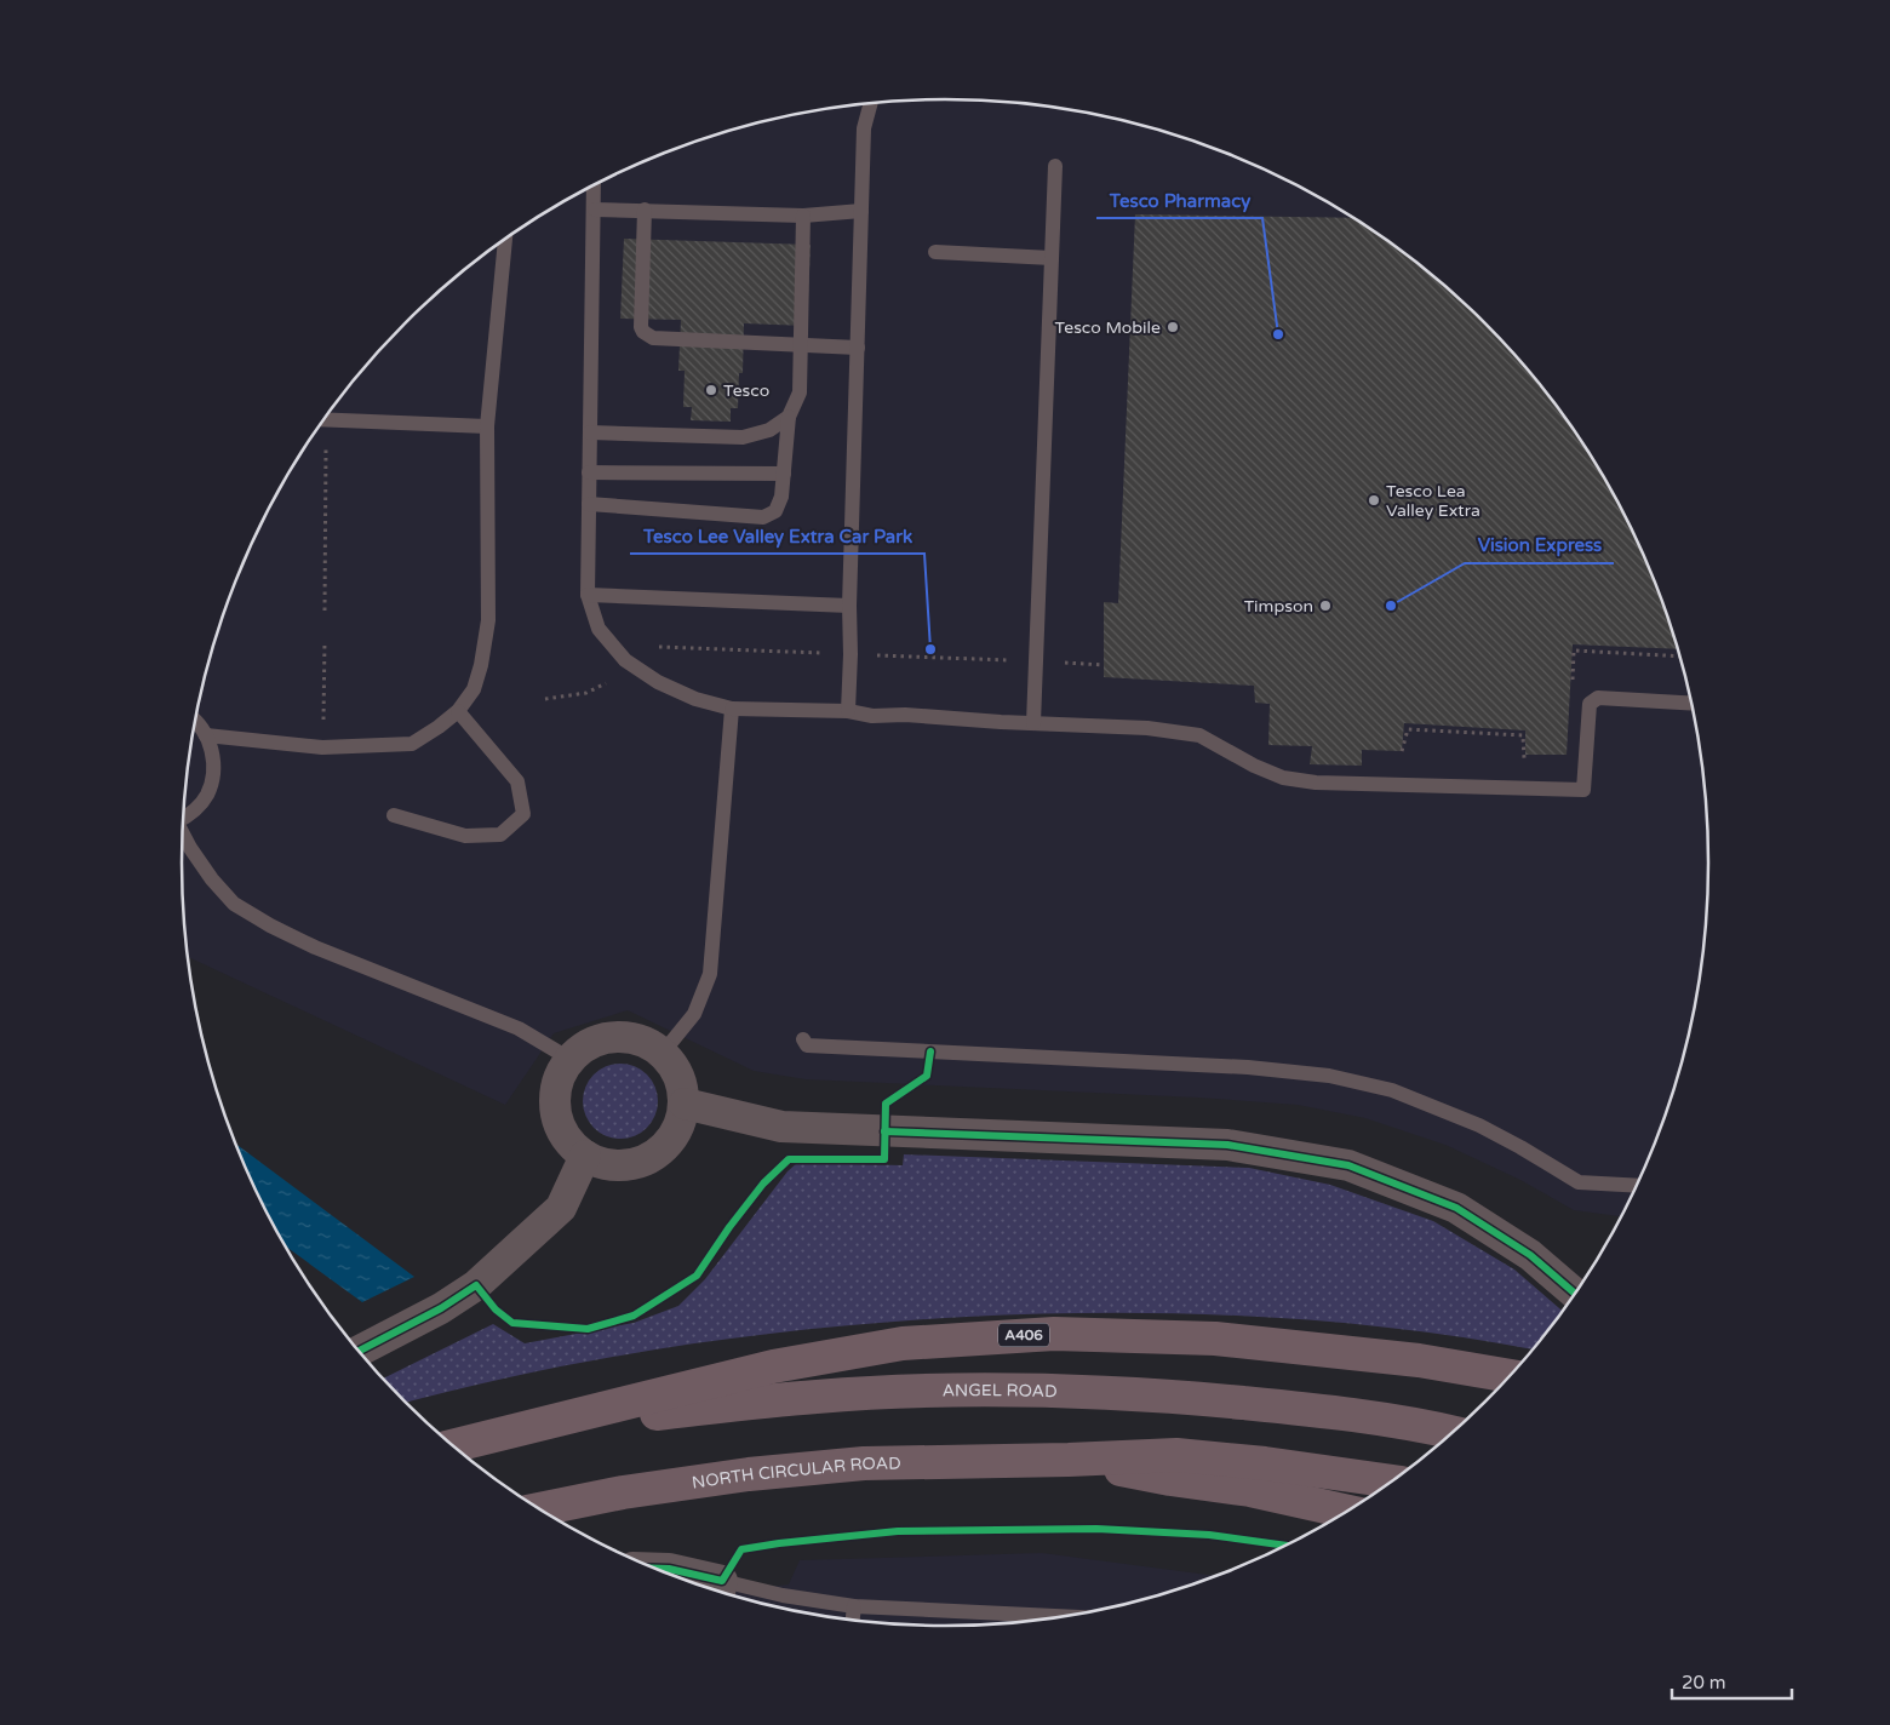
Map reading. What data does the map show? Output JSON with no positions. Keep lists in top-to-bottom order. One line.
{"streets":{"highway":["A406","ANGEL ROAD","NORTH CIRCULAR ROAD"]},"crossings":[["A406","ANGEL ROAD"]],"places":["Tesco Mobile","Tesco Pharmacy","Tesco","Tesco Lea Valley Extra","Timpson","Vision Express","Tesco Lee Valley Extra Car Park"],"scale_bar":"20 m"}
